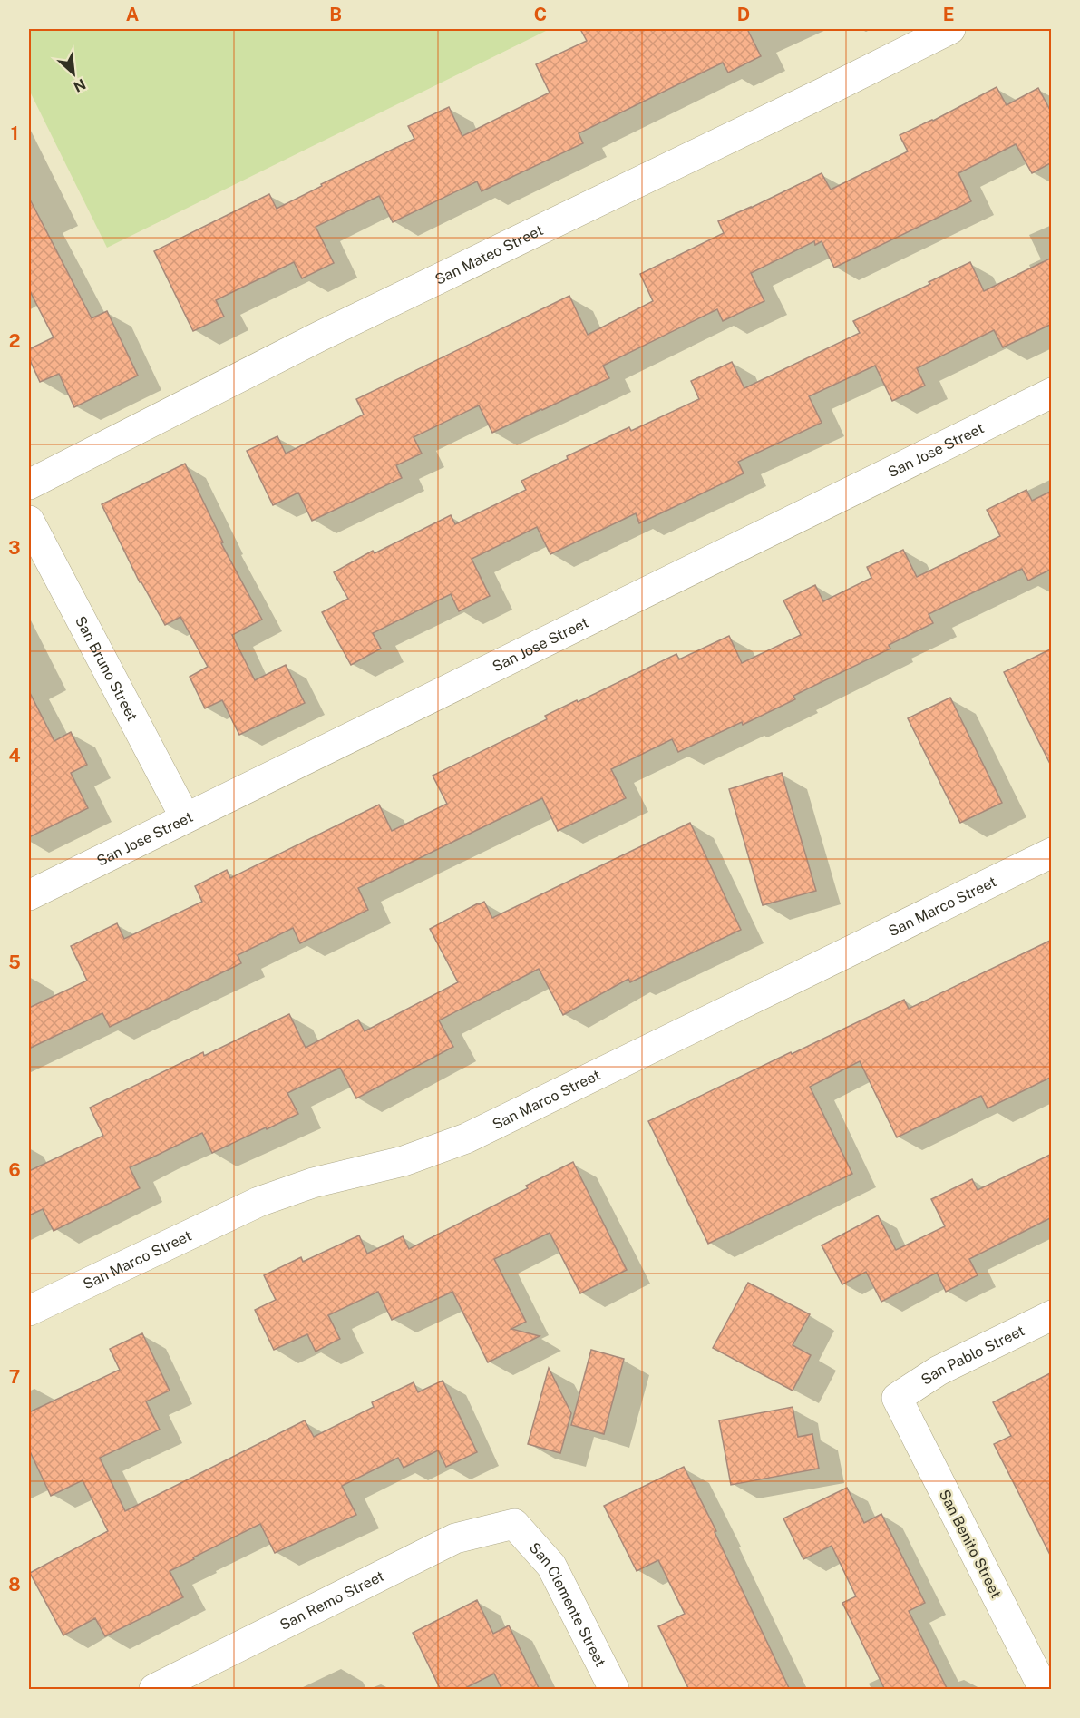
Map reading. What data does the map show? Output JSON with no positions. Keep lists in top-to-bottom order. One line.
{"streets":{"street":["San Mateo Street","San Jose Street","San Bruno Street","San Marco Street","San Pablo Street","San Benito Street","San Remo Street","San Clemente Street"]},"crossings":[["San Jose Street","San Bruno Street"],["San Pablo Street","San Benito Street"],["San Remo Street","San Clemente Street"]],"north":"bottom right","grid":{"columns":["A","B","C","D","E"],"rows":["1","2","3","4","5","6","7","8"]}}
